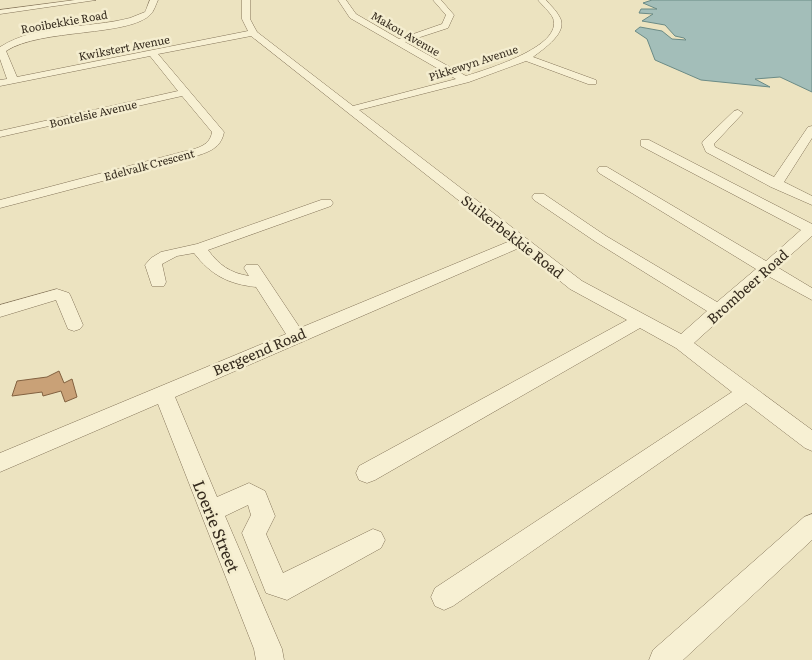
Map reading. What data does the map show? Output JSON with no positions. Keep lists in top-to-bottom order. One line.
{"streets":{"street":["Rooibekkie Road","Makou Avenue","Kwikstert Avenue","Pikkewyn Avenue","Bontelsie Avenue","Edelvalk Crescent","Suikerbekkie Road","Brombeer Road","Bergeend Road","Loerie Street"]},"crossings":[["Rooibekkie Road","Kwikstert Avenue"],["Makou Avenue","Pikkewyn Avenue"],["Kwikstert Avenue","Edelvalk Crescent"],["Kwikstert Avenue","Suikerbekkie Road"],["Pikkewyn Avenue","Suikerbekkie Road"],["Bontelsie Avenue","Edelvalk Crescent"],["Suikerbekkie Road","Brombeer Road"],["Suikerbekkie Road","Bergeend Road"],["Bergeend Road","Loerie Street"]]}
